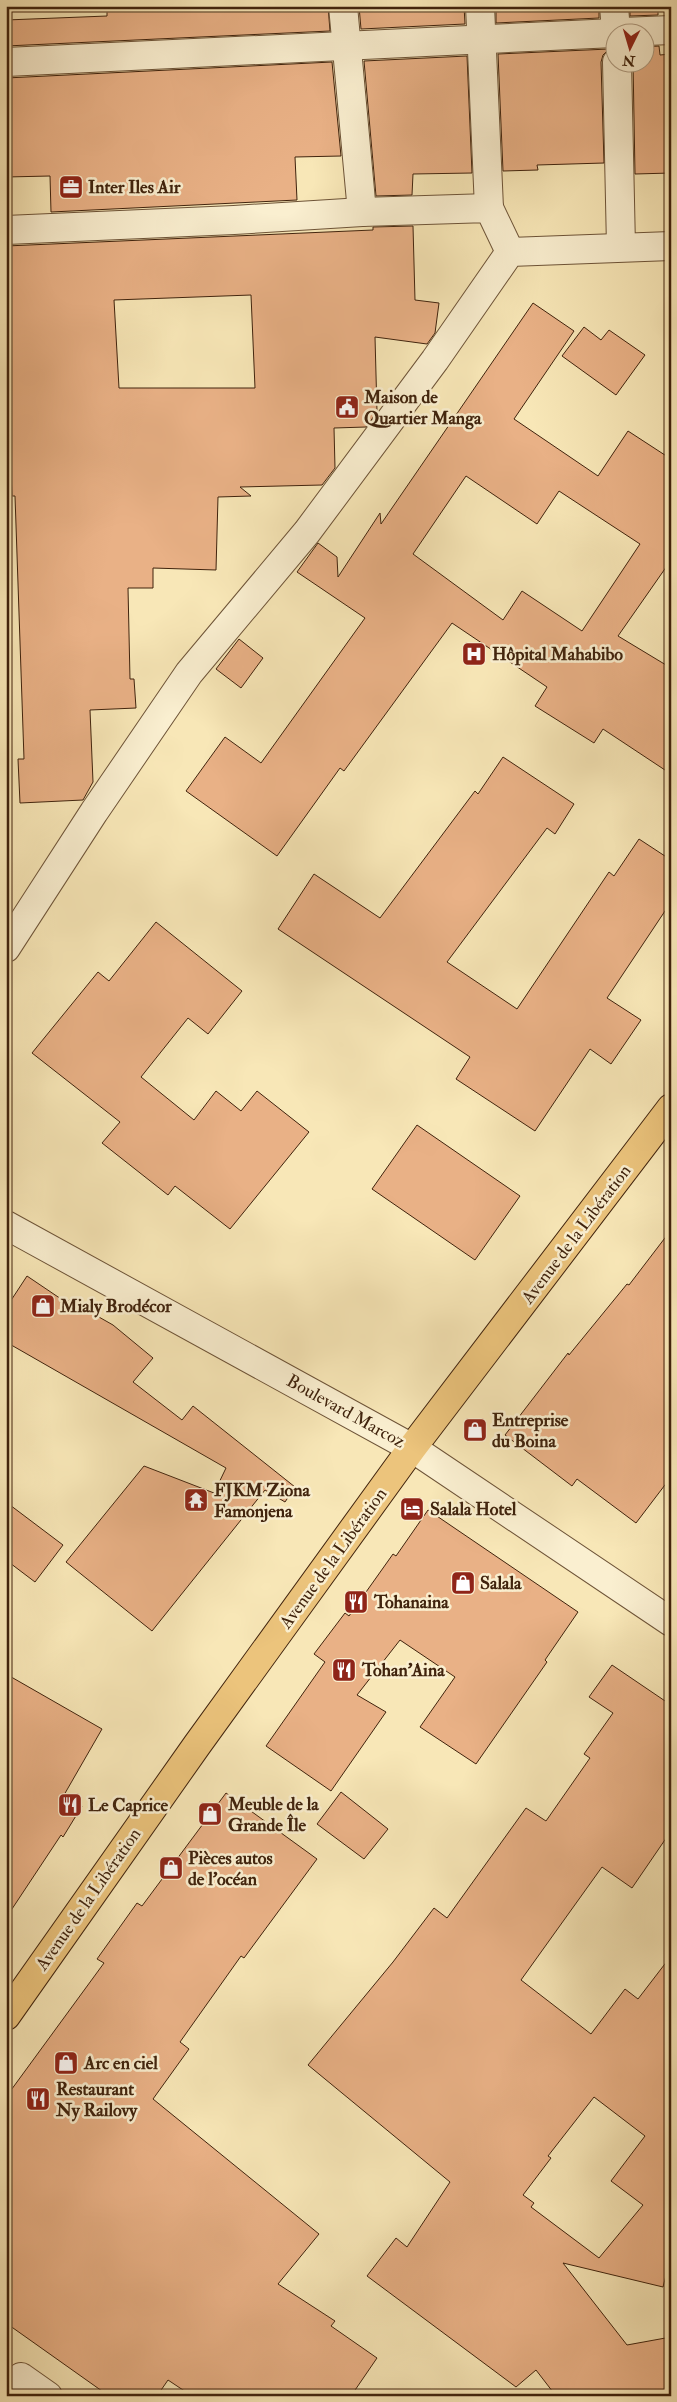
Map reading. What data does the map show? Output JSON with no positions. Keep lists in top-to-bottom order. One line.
{"streets":{"main road":["Avenue de la Libération"],"street":["Boulevard Marcoz"]},"crossings":[["Avenue de la Libération","Boulevard Marcoz"]],"places":{"office":["Inter Iles Air"],"public building":["Maison de Quartier Manga"],"hospital":["Hôpital Mahabibo"],"shop":["Mialy Brodécor","Entreprise du Boina","Salala","Meuble de la Grande Île","Pièces autos de l'océan","Arc en ciel"],"temple":["FJKM Ziona Famonjena"],"hotel":["Salala Hotel"],"restaurant":["Tohanaina","Tohan'Aina","Le Caprice","Restaurant Ny Railovy"]},"north":"bottom"}
